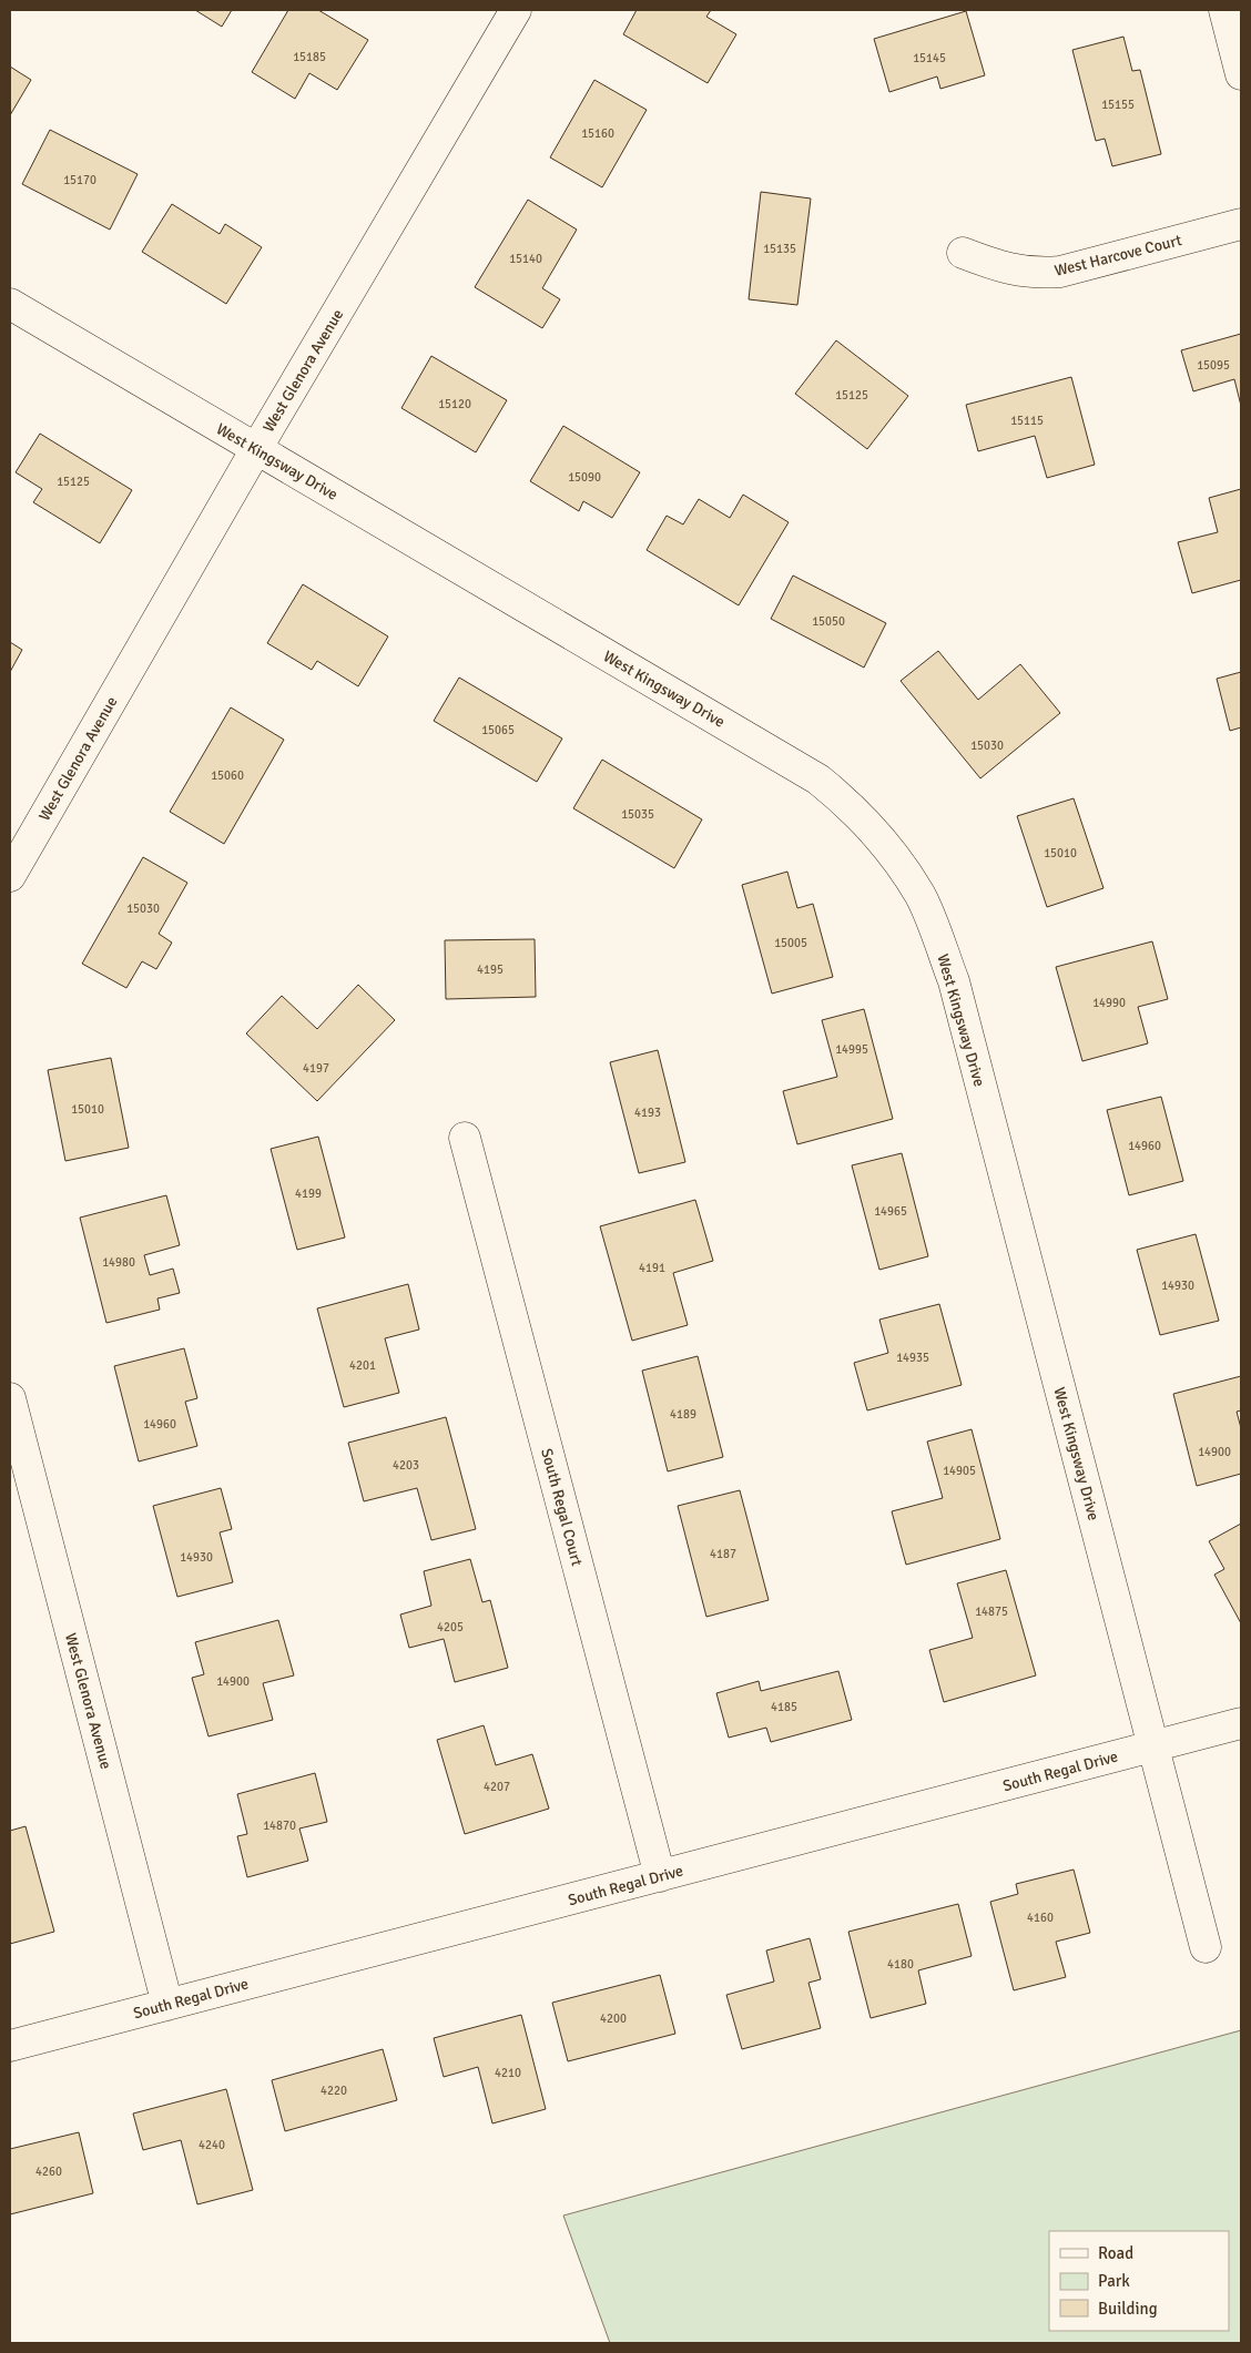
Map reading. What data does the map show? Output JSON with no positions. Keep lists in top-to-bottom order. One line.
{"streets":{"street":["West Harcove Court","West Glenora Avenue","West Kingsway Drive","South Regal Court","South Regal Drive"]},"crossings":[["West Glenora Avenue","West Kingsway Drive"],["West Glenora Avenue","South Regal Drive"],["West Kingsway Drive","South Regal Drive"],["South Regal Court","South Regal Drive"]],"house_numbers":["15185","15145","15155","15160","15170","15135","15140","15095","15125","15120","15115","15090","15125","15050","15065","15030","15060","15035","15010","15030","15005","4195","14990","14995","4197","15010","4193","14960","4199","14965","14980","4191","14930","14935","4201","4189","14960","14900","4203","14905","4187","14930","14875","4205","14900","4185","4207","14870","4160","4180","4200","4210","4220","4240","4260"],"legend":["Road","Park","Building"]}
